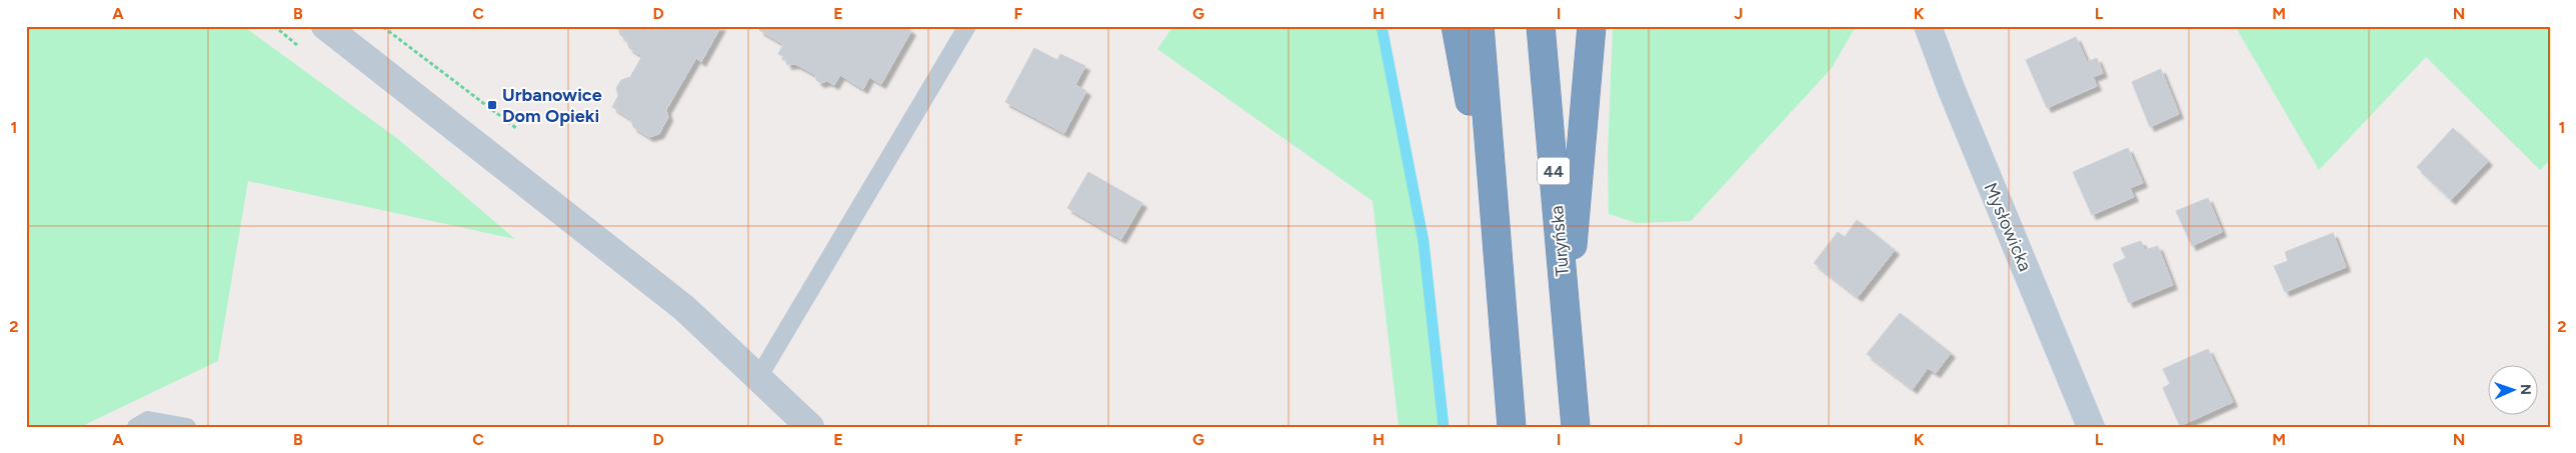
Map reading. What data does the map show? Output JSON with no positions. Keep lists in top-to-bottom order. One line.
{"streets":{"highway":["44","Turyńska"],"street":["Mysłowicka"]},"places":{"transit":["Urbanowice Dom Opieki"]},"north":"right","grid":{"columns":["A","B","C","D","E","F","G","H","I","J","K","L","M","N"],"rows":["1","2"]}}
